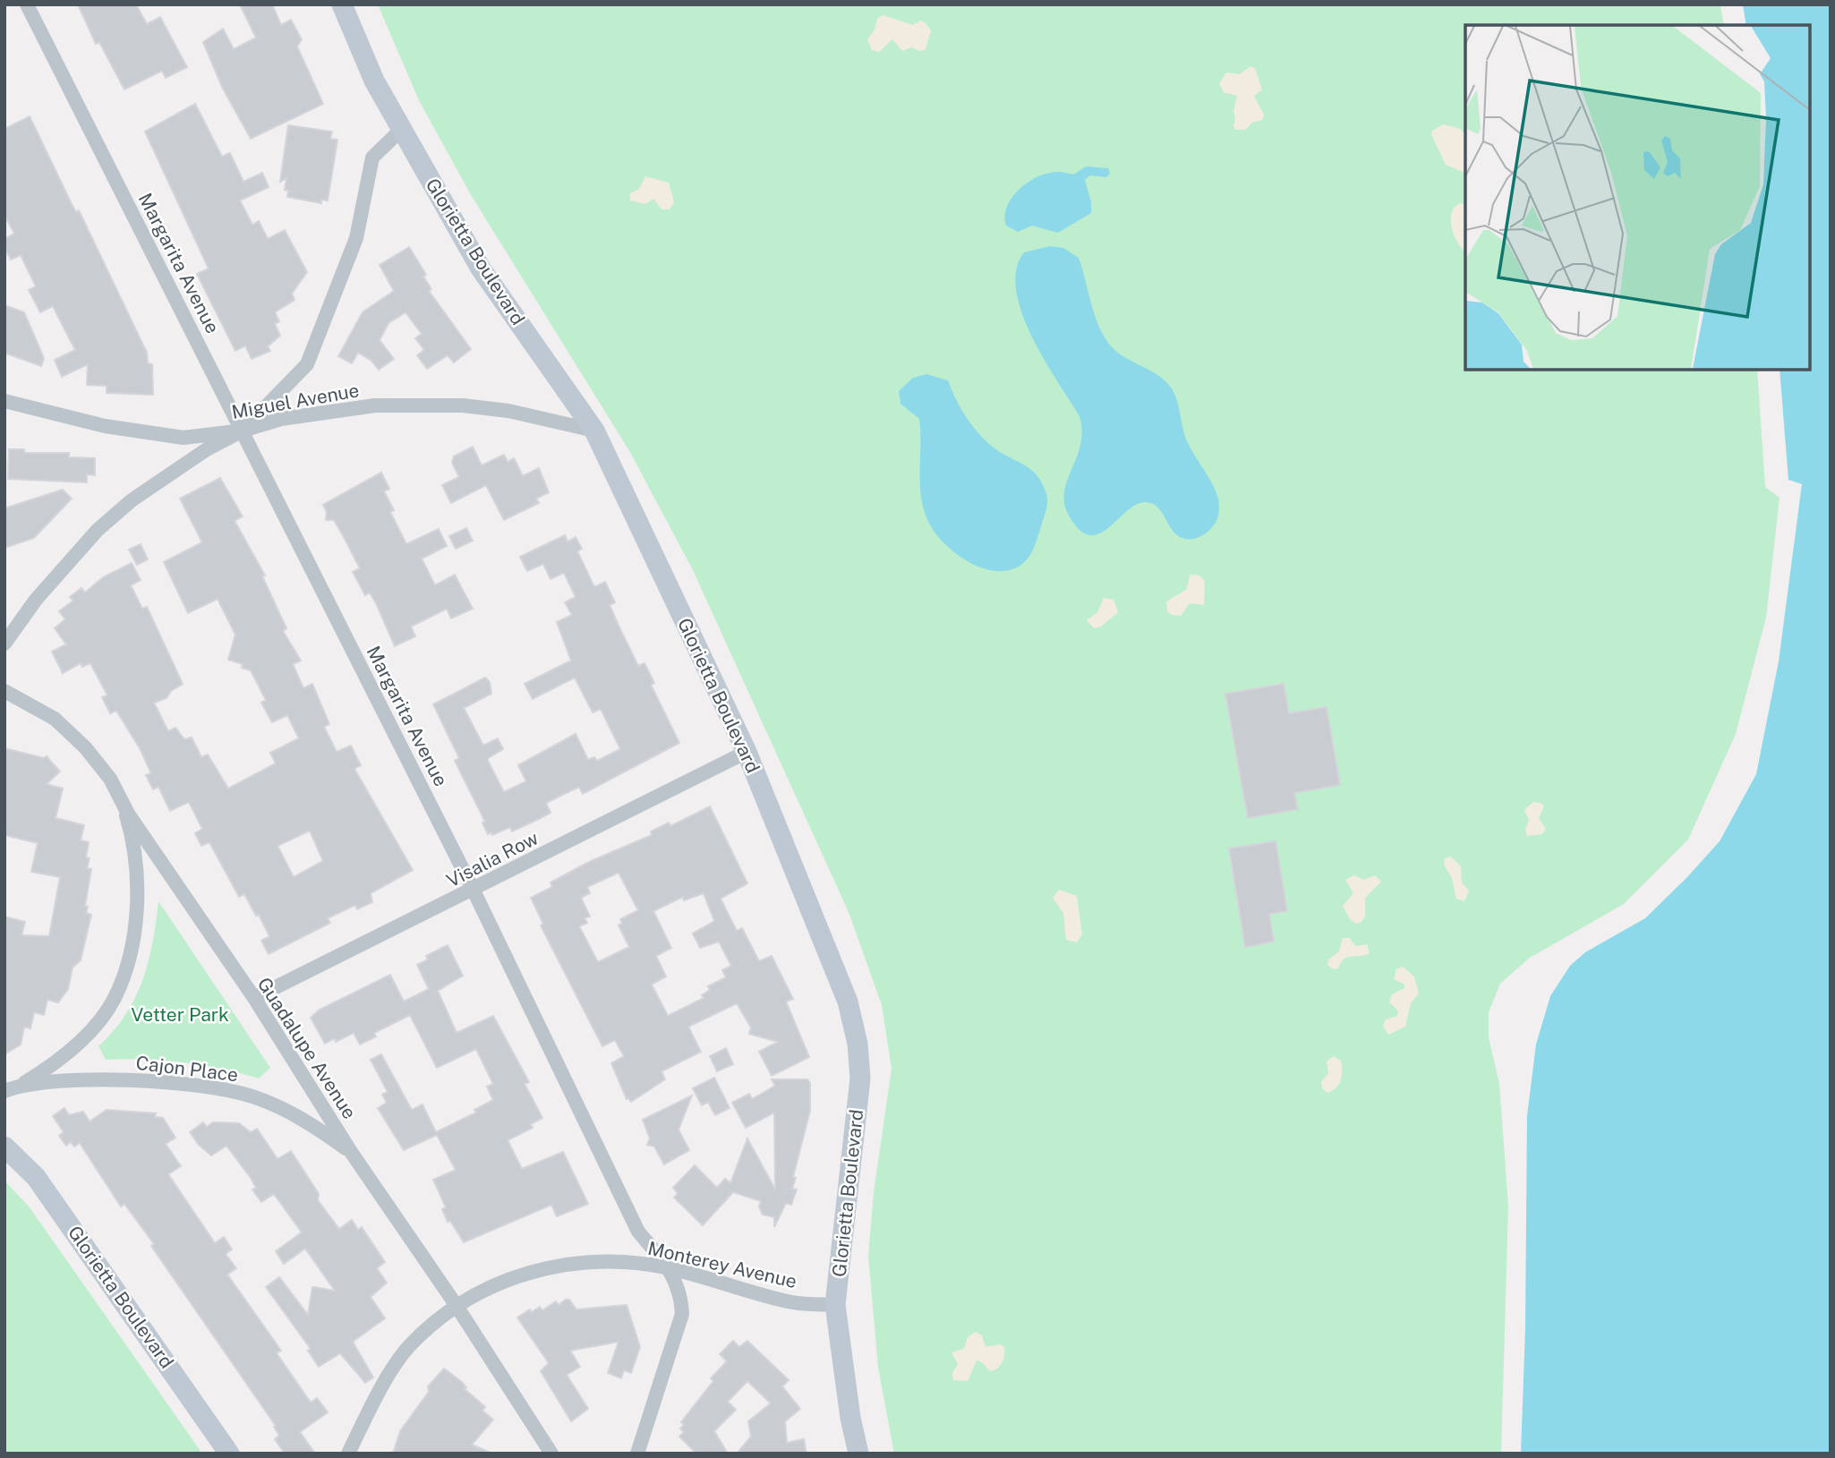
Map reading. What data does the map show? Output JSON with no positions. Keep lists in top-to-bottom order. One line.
{"streets":{"street":["Glorietta Boulevard","Margarita Avenue","Miguel Avenue","Visalia Row","Guadalupe Avenue","Cajon Place","Monterey Avenue"]},"crossings":[["Glorietta Boulevard","Miguel Avenue"],["Glorietta Boulevard","Visalia Row"],["Glorietta Boulevard","Monterey Avenue"],["Margarita Avenue","Miguel Avenue"],["Margarita Avenue","Visalia Row"],["Margarita Avenue","Monterey Avenue"],["Visalia Row","Guadalupe Avenue"],["Guadalupe Avenue","Cajon Place"],["Guadalupe Avenue","Monterey Avenue"]],"parks":["Vetter Park"]}
